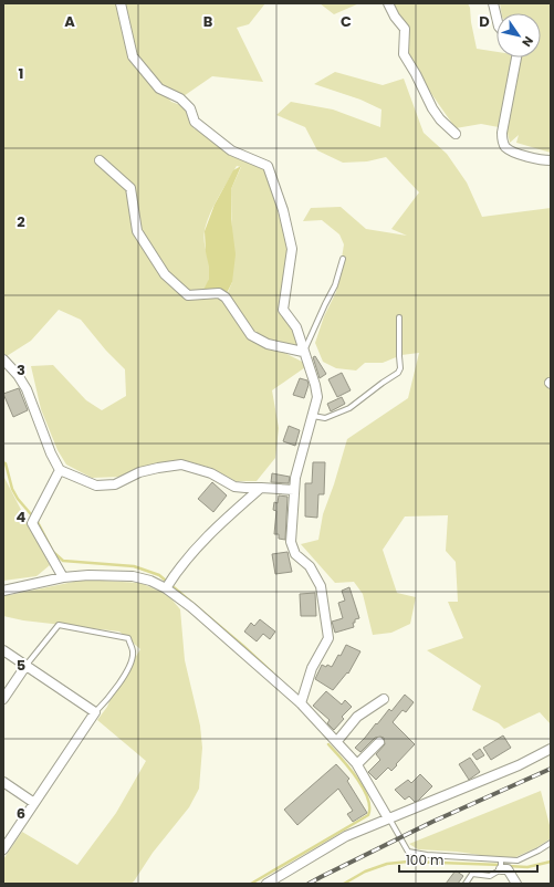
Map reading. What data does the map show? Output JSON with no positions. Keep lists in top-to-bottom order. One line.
{"scale_bar":"100 m","north":"bottom right","grid":{"columns":["A","B","C","D"],"rows":["1","2","3","4","5","6"]}}
